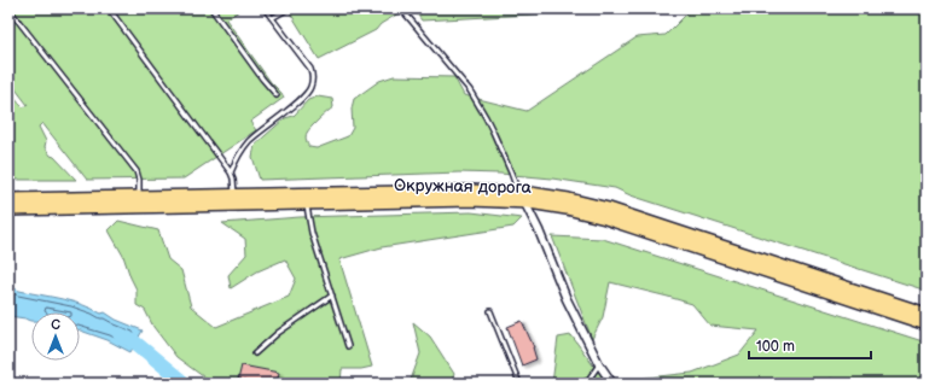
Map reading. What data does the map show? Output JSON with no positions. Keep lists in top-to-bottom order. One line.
{"streets":{"main road":["Окружная дорога"]},"scale_bar":"100 m","north":"top"}
